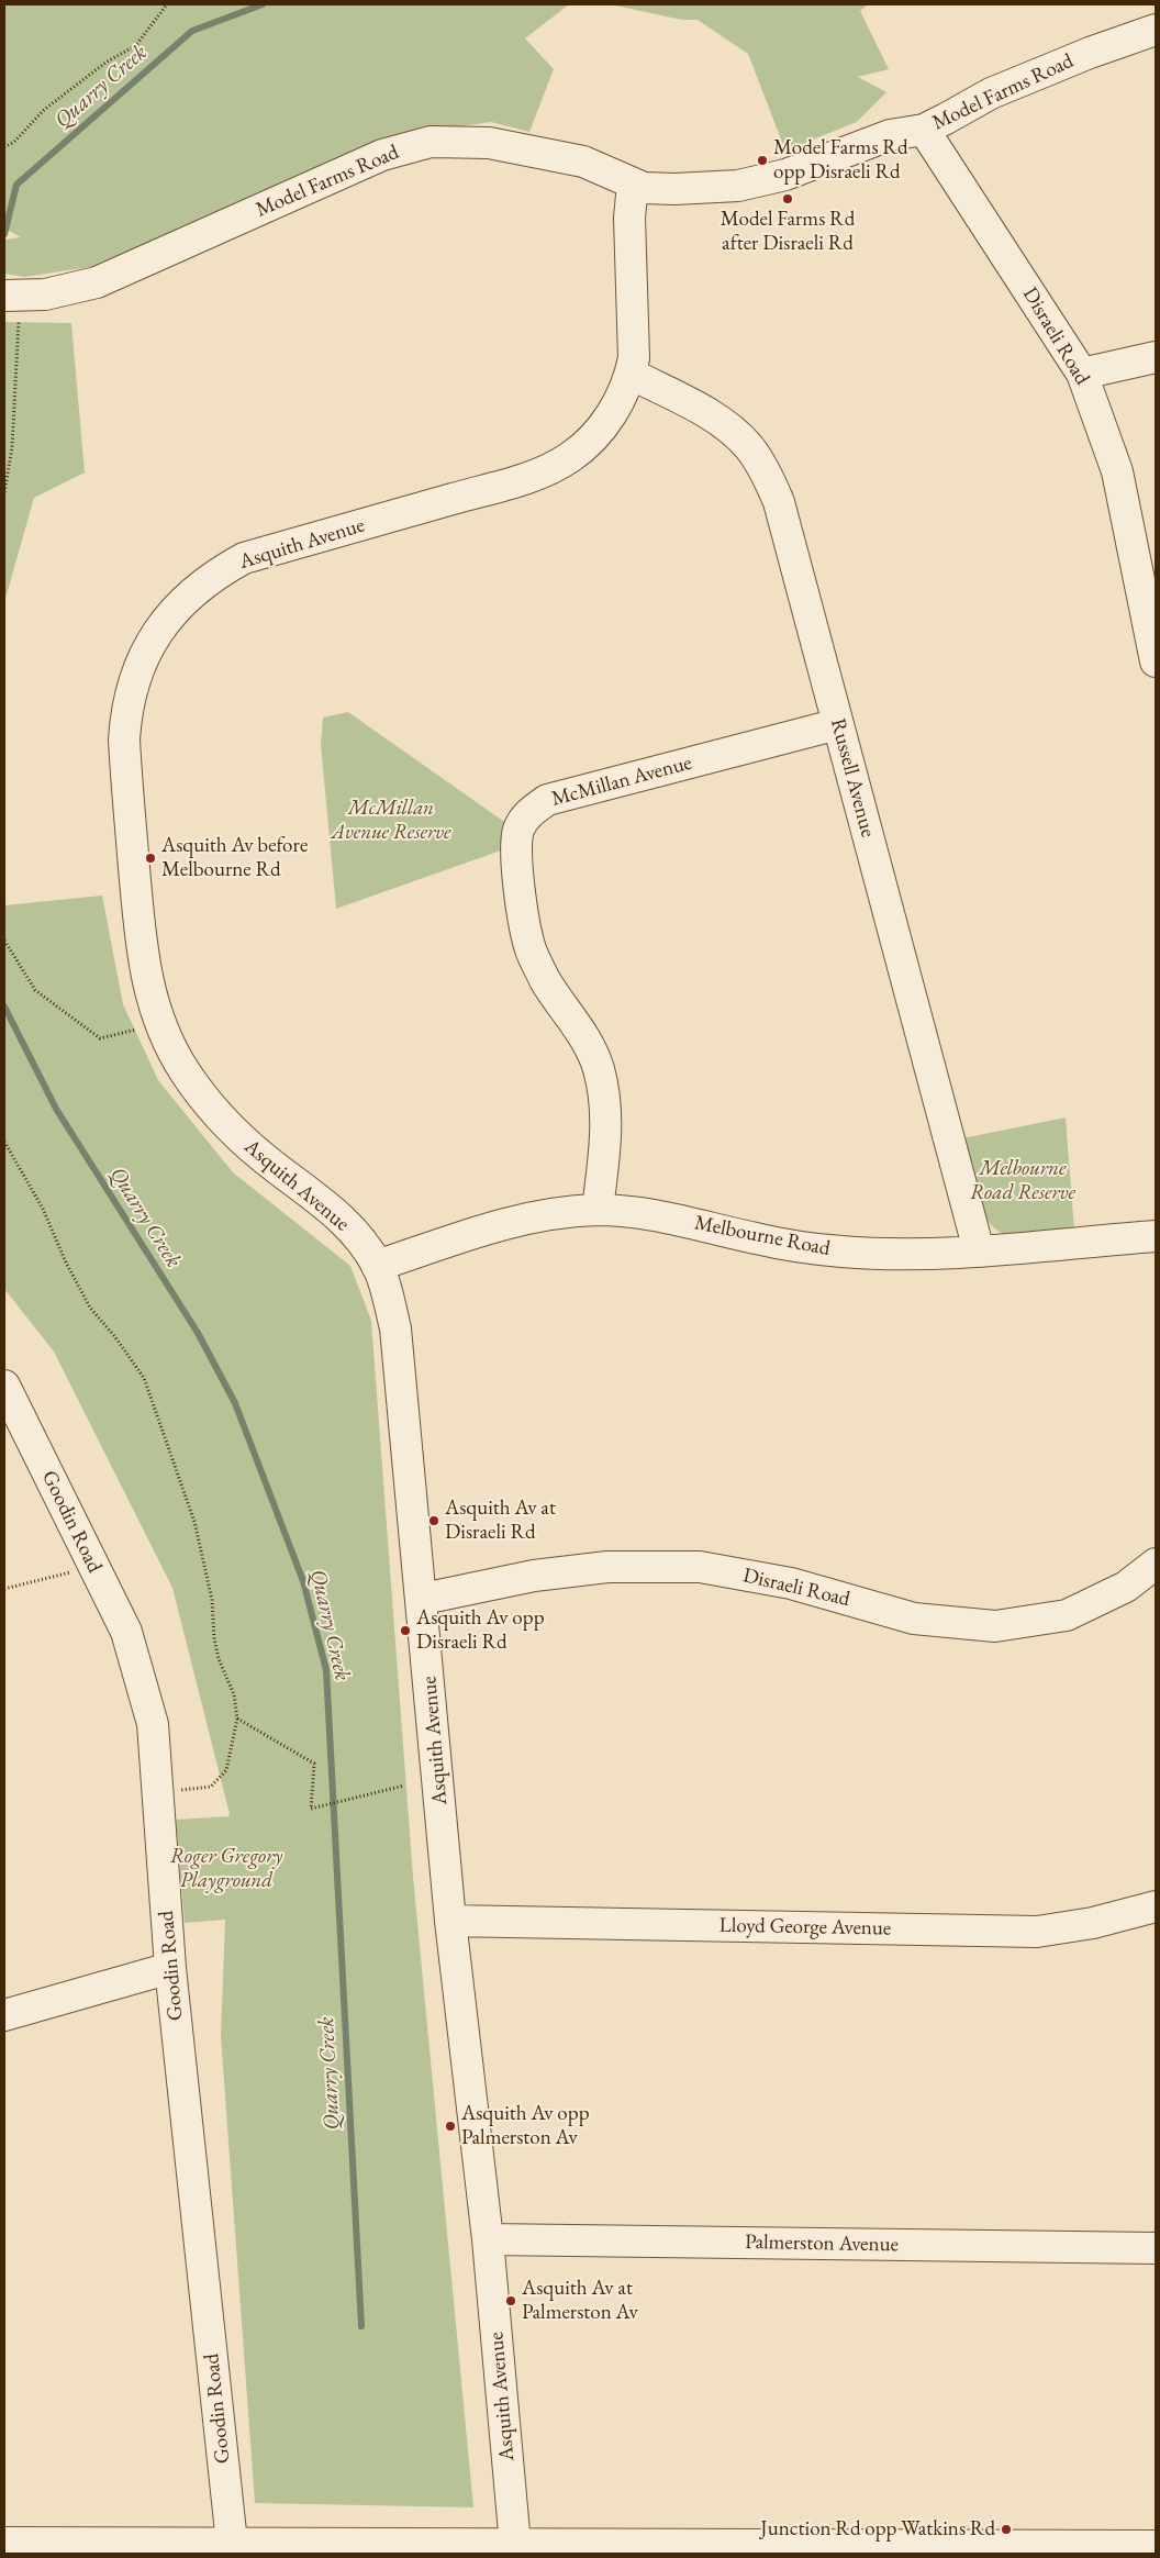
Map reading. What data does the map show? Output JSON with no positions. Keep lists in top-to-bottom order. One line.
{"streets":{"street":["Model Farms Road","Disraeli Road","Asquith Avenue","Russell Avenue","McMillan Avenue","Melbourne Road","Goodin Road","Lloyd George Avenue","Palmerston Avenue"]},"crossings":[["Model Farms Road","Disraeli Road"],["Model Farms Road","Asquith Avenue"],["Disraeli Road","Asquith Avenue"],["Asquith Avenue","Russell Avenue"],["Asquith Avenue","Melbourne Road"],["Asquith Avenue","Lloyd George Avenue"],["Asquith Avenue","Palmerston Avenue"],["Russell Avenue","McMillan Avenue"],["Russell Avenue","Melbourne Road"],["McMillan Avenue","Melbourne Road"]],"water":["Quarry Creek"],"parks":["McMillan Avenue Reserve","Melbourne Road Reserve","Roger Gregory Playground"],"places":["Model Farms Rd opp Disraeli Rd","Model Farms Rd after Disraeli Rd","Asquith Av before Melbourne Rd","Asquith Av at Disraeli Rd","Asquith Av opp Disraeli Rd","Asquith Av opp Palmerston Av","Asquith Av at Palmerston Av","Junction Rd opp Watkins Rd"]}
